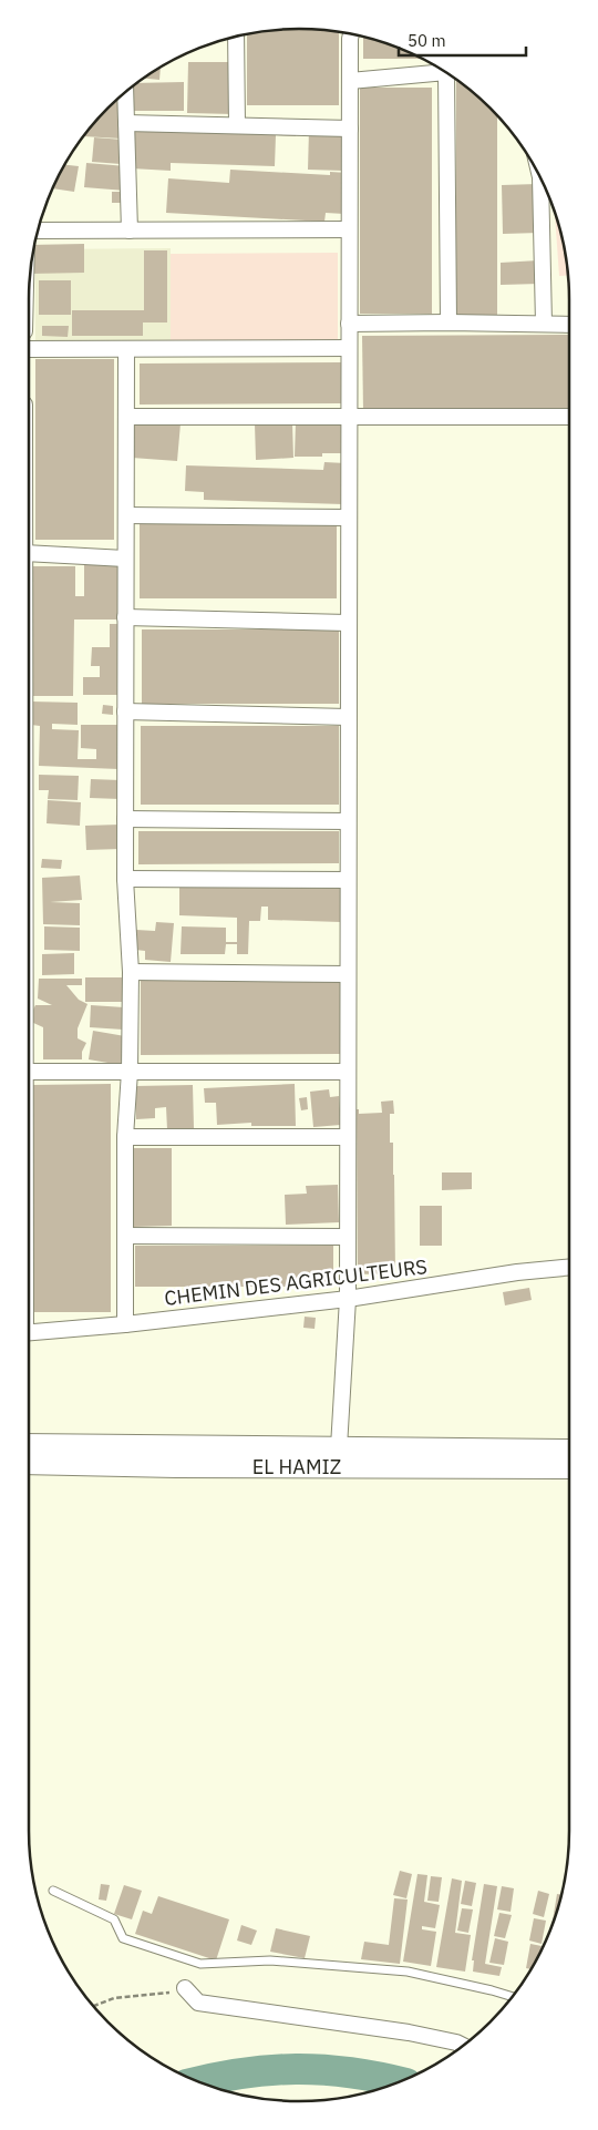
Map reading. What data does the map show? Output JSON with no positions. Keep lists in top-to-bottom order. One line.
{"streets":{"main road":["EL HAMIZ"],"street":["CHEMIN DES AGRICULTEURS"]},"scale_bar":"50 m"}
